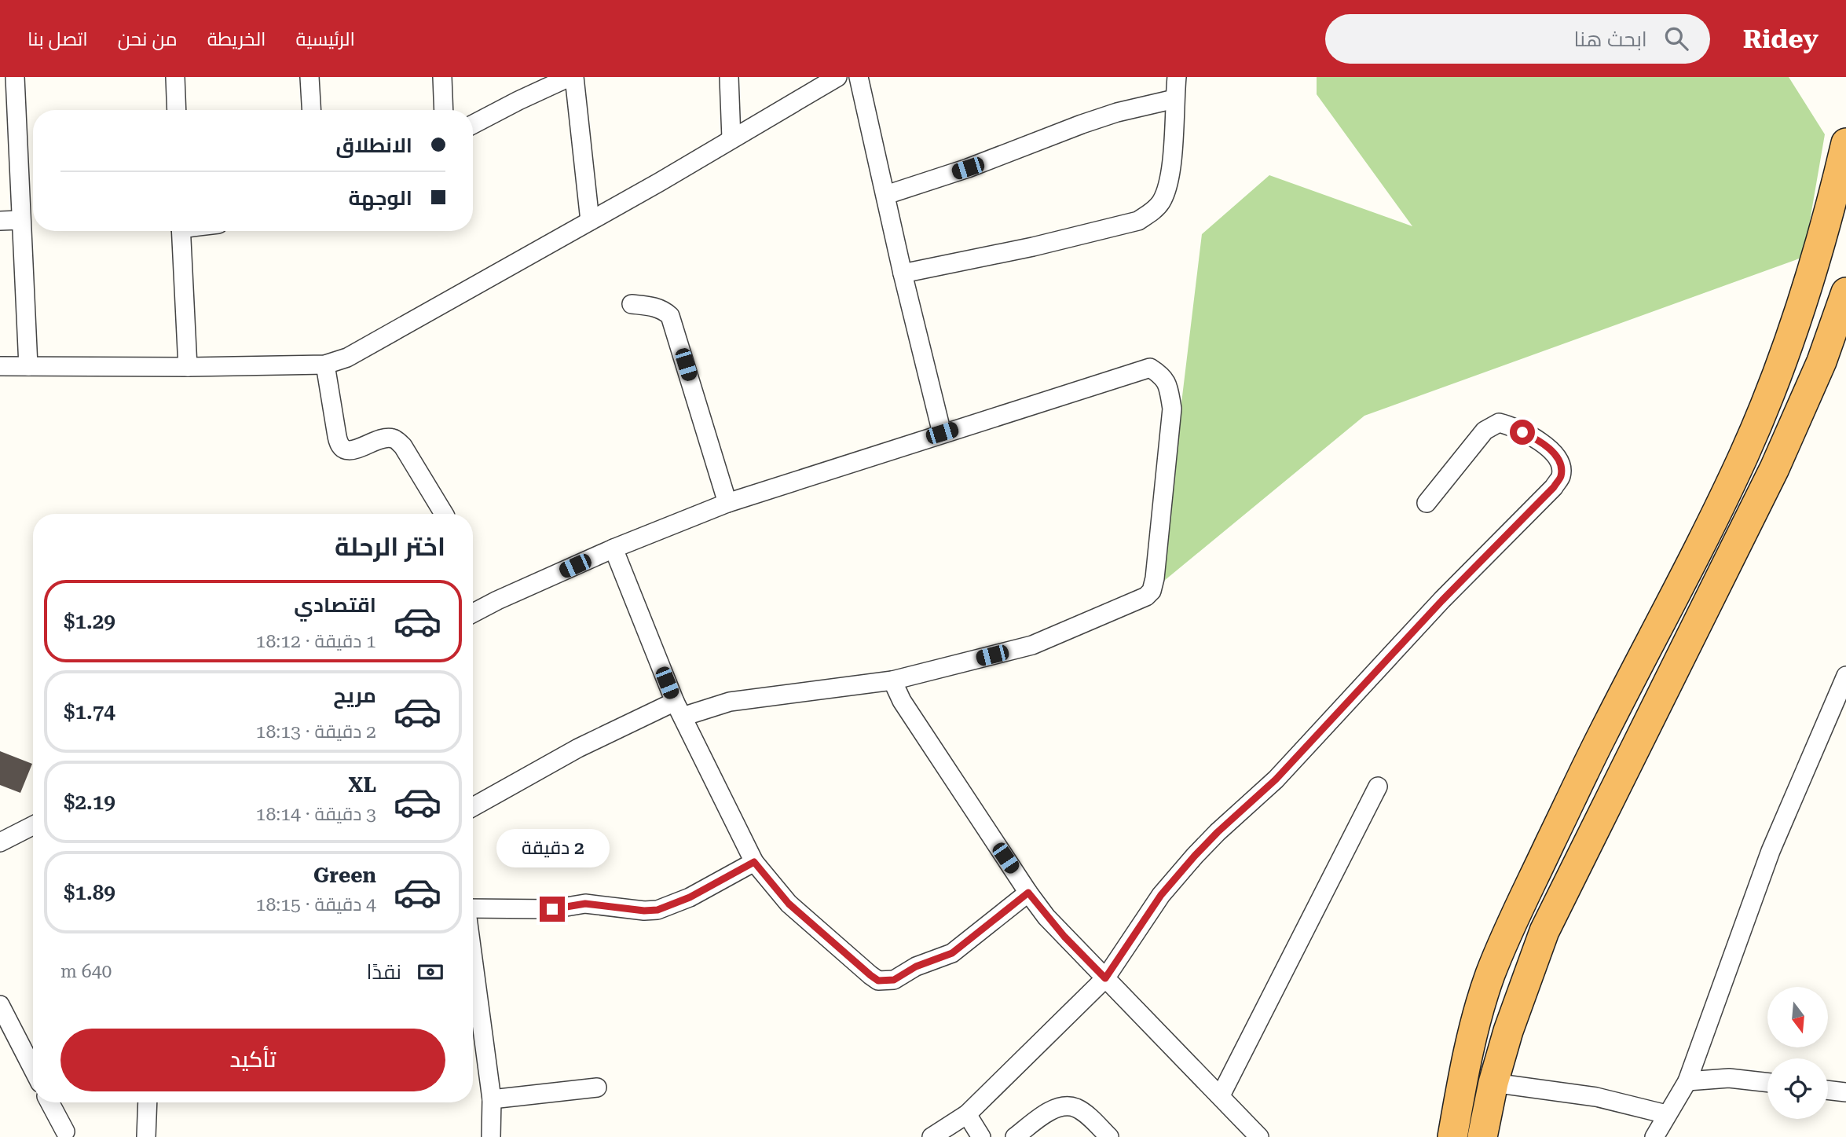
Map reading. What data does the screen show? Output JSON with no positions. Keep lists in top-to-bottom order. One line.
{"north":"bottom","page":{"header":"Ridey","search":"ابحث هنا","nav":["الرئيسية","الخريطة","من نحن","اتصل بنا"],"banner":["الانطلاق","الوجهة"],"heading":"اختر الرحلة","list":[{"name":"اقتصادي","note":"1 دقيقة · 18:12","value":"$1.29"},{"name":"مريح","note":"2 دقيقة · 18:13","value":"$1.74"},{"name":"XL","note":"3 دقيقة · 18:14","value":"$2.19"},{"name":"Green","note":"4 دقيقة · 18:15","value":"$1.89"}],"bubble":"2 دقيقة","pay":["نقدًا","640 m"],"buttons":"تأكيد"}}
